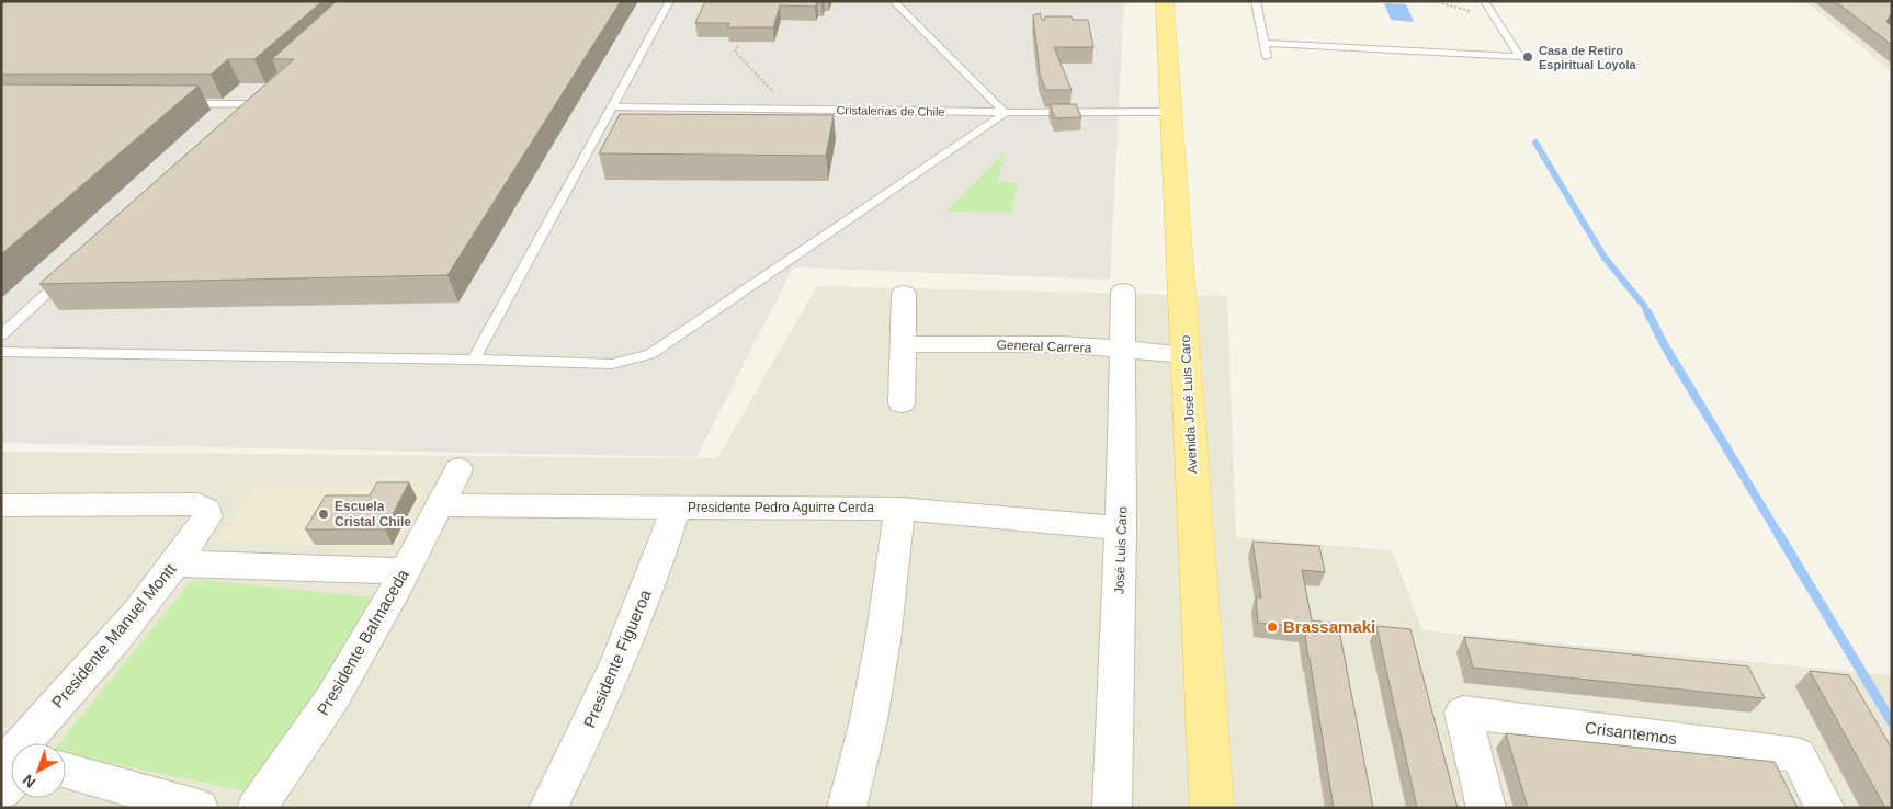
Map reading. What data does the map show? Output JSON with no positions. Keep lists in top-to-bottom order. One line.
{"streets":{"main road":["Avenida José Luis Caro"],"street":["General Carrera","Presidente Pedro Aguirre Cerda","José Luis Caro","Presidente Manuel Montt","Presidente Balmaceda","Presidente Figueroa","Crisantemos"],"lane":["Cristalerías de Chile"]},"crossings":[["Cristalerías de Chile","Avenida José Luis Caro"],["General Carrera","Avenida José Luis Caro"],["General Carrera","José Luis Caro"],["Presidente Pedro Aguirre Cerda","José Luis Caro"],["Presidente Pedro Aguirre Cerda","Presidente Balmaceda"],["Presidente Pedro Aguirre Cerda","Presidente Figueroa"]],"places":["Casa de Retiro Espiritual Loyola","Escuela Cristal Chile","Brassamaki"],"north":"bottom left"}
